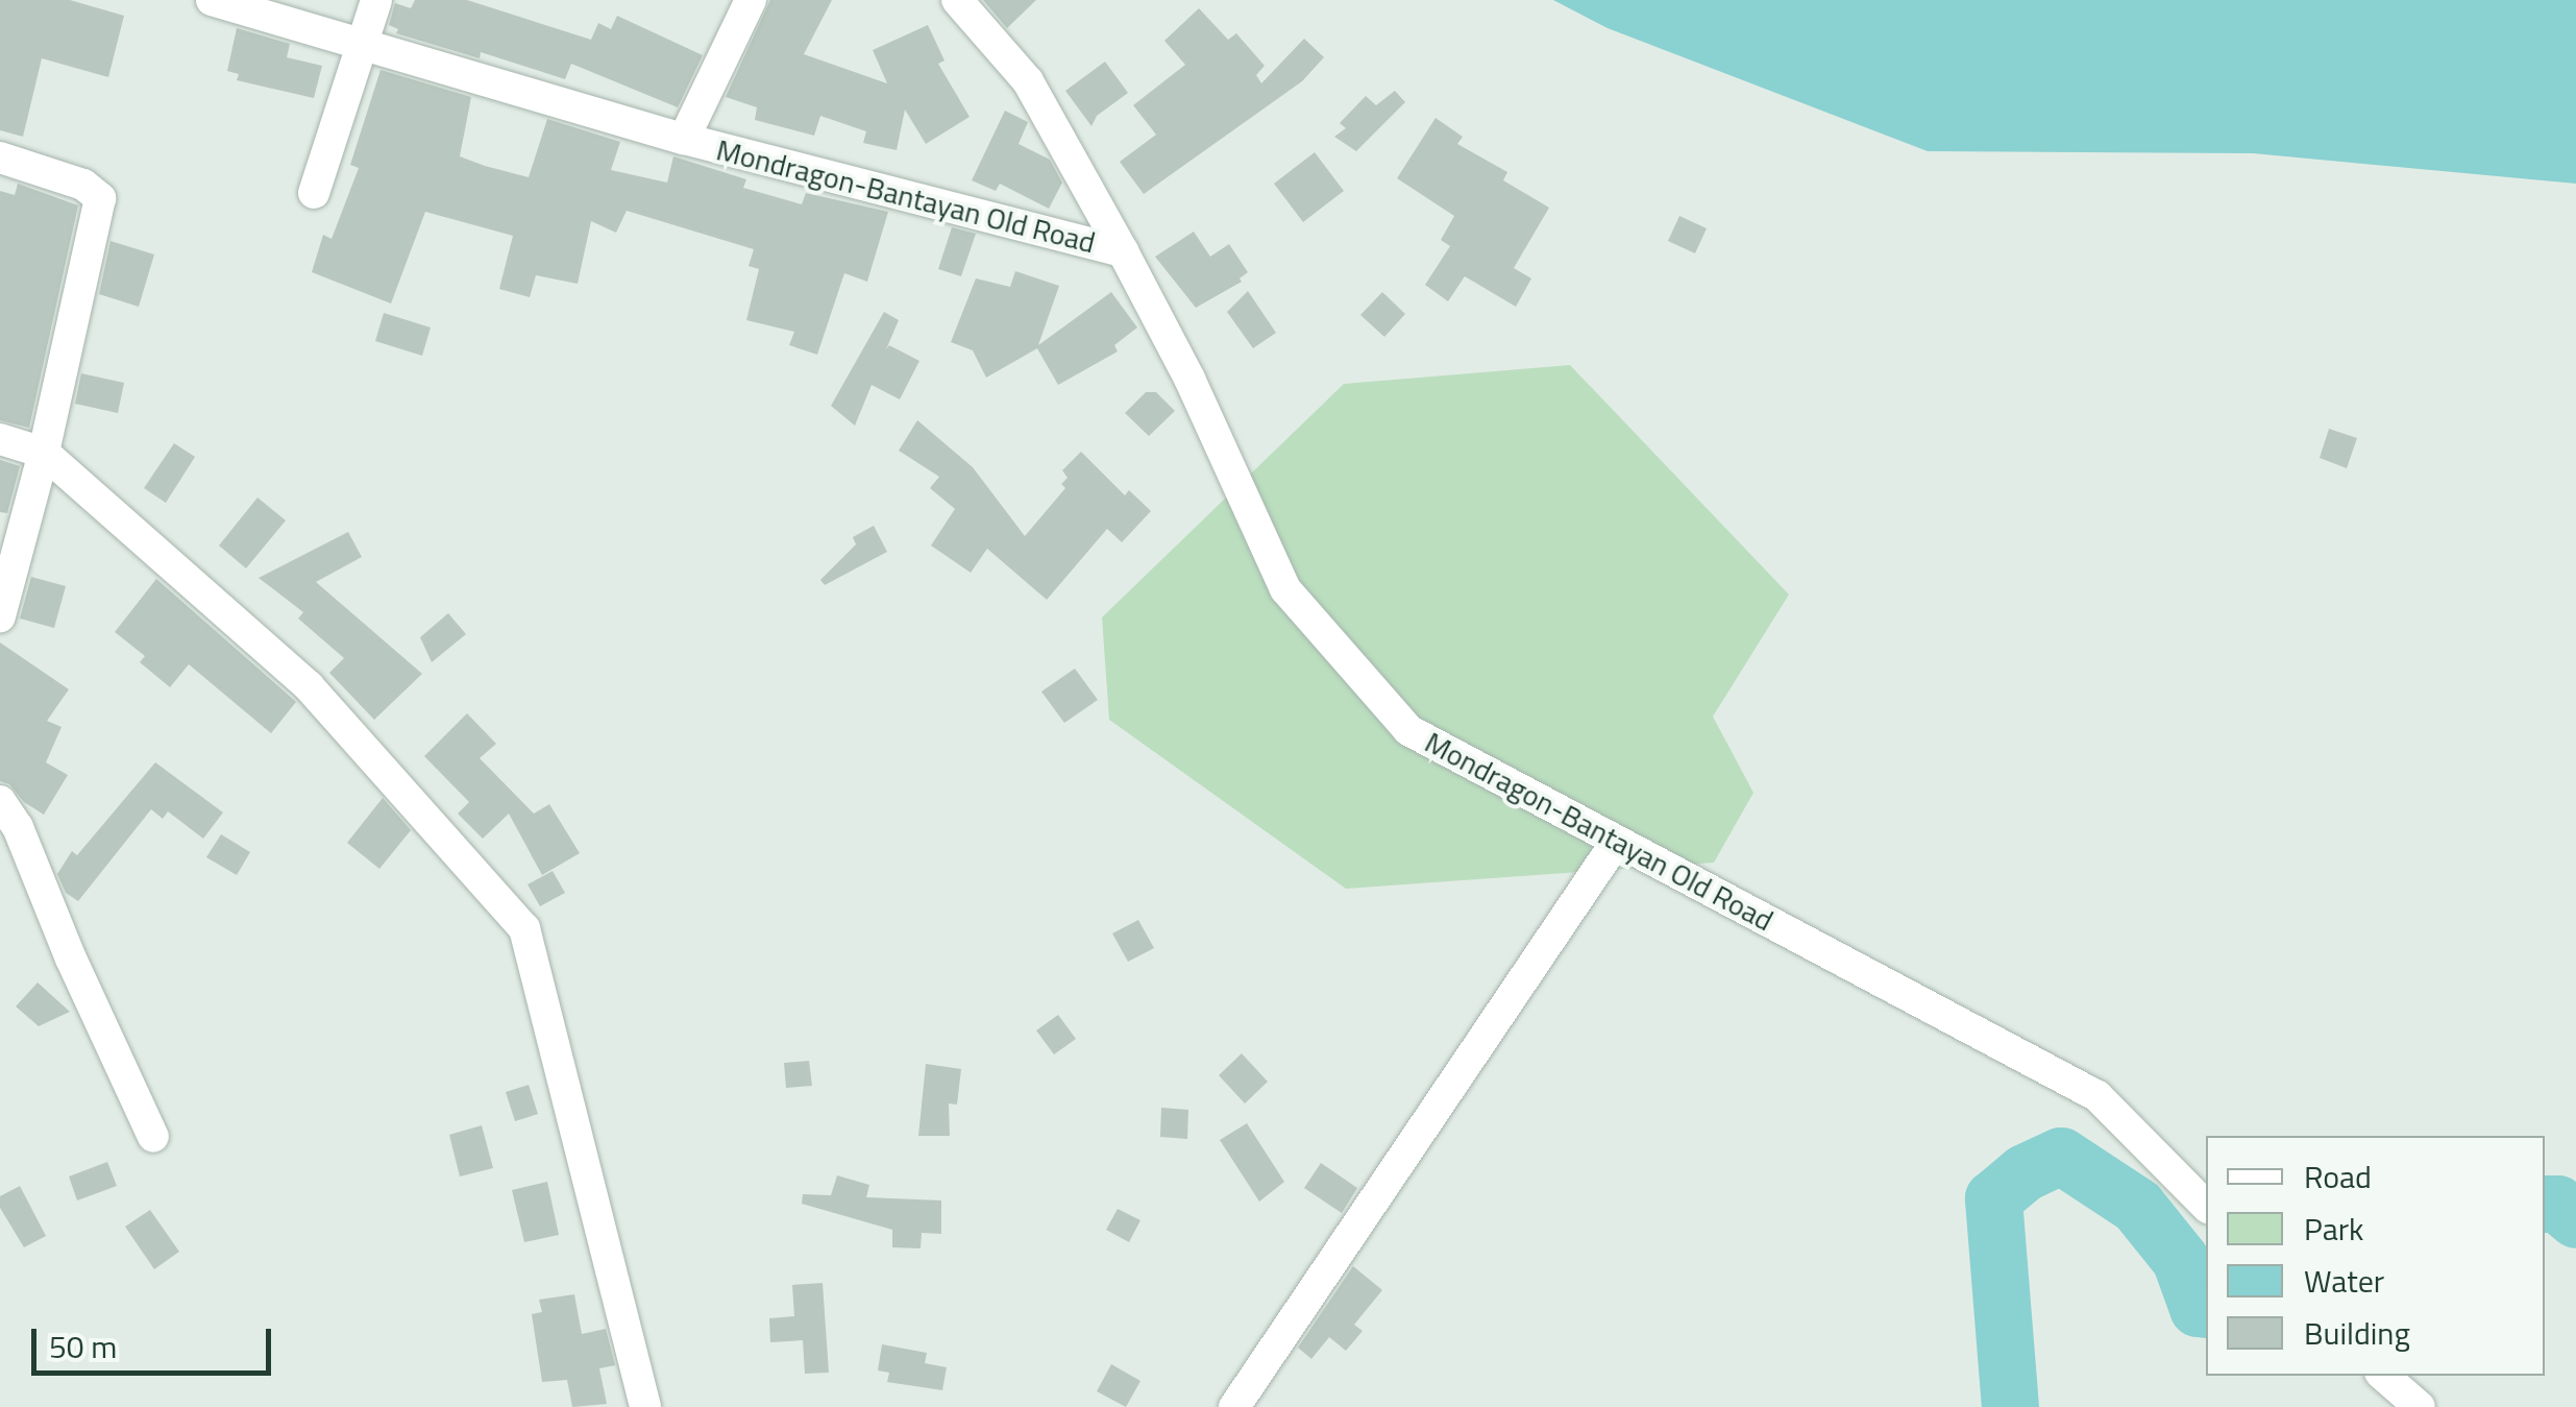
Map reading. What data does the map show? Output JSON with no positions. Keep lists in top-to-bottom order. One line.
{"streets":{"street":["Mondragon-Bantayan Old Road"]},"legend":["Road","Park","Water","Building"],"scale_bar":"50 m"}
